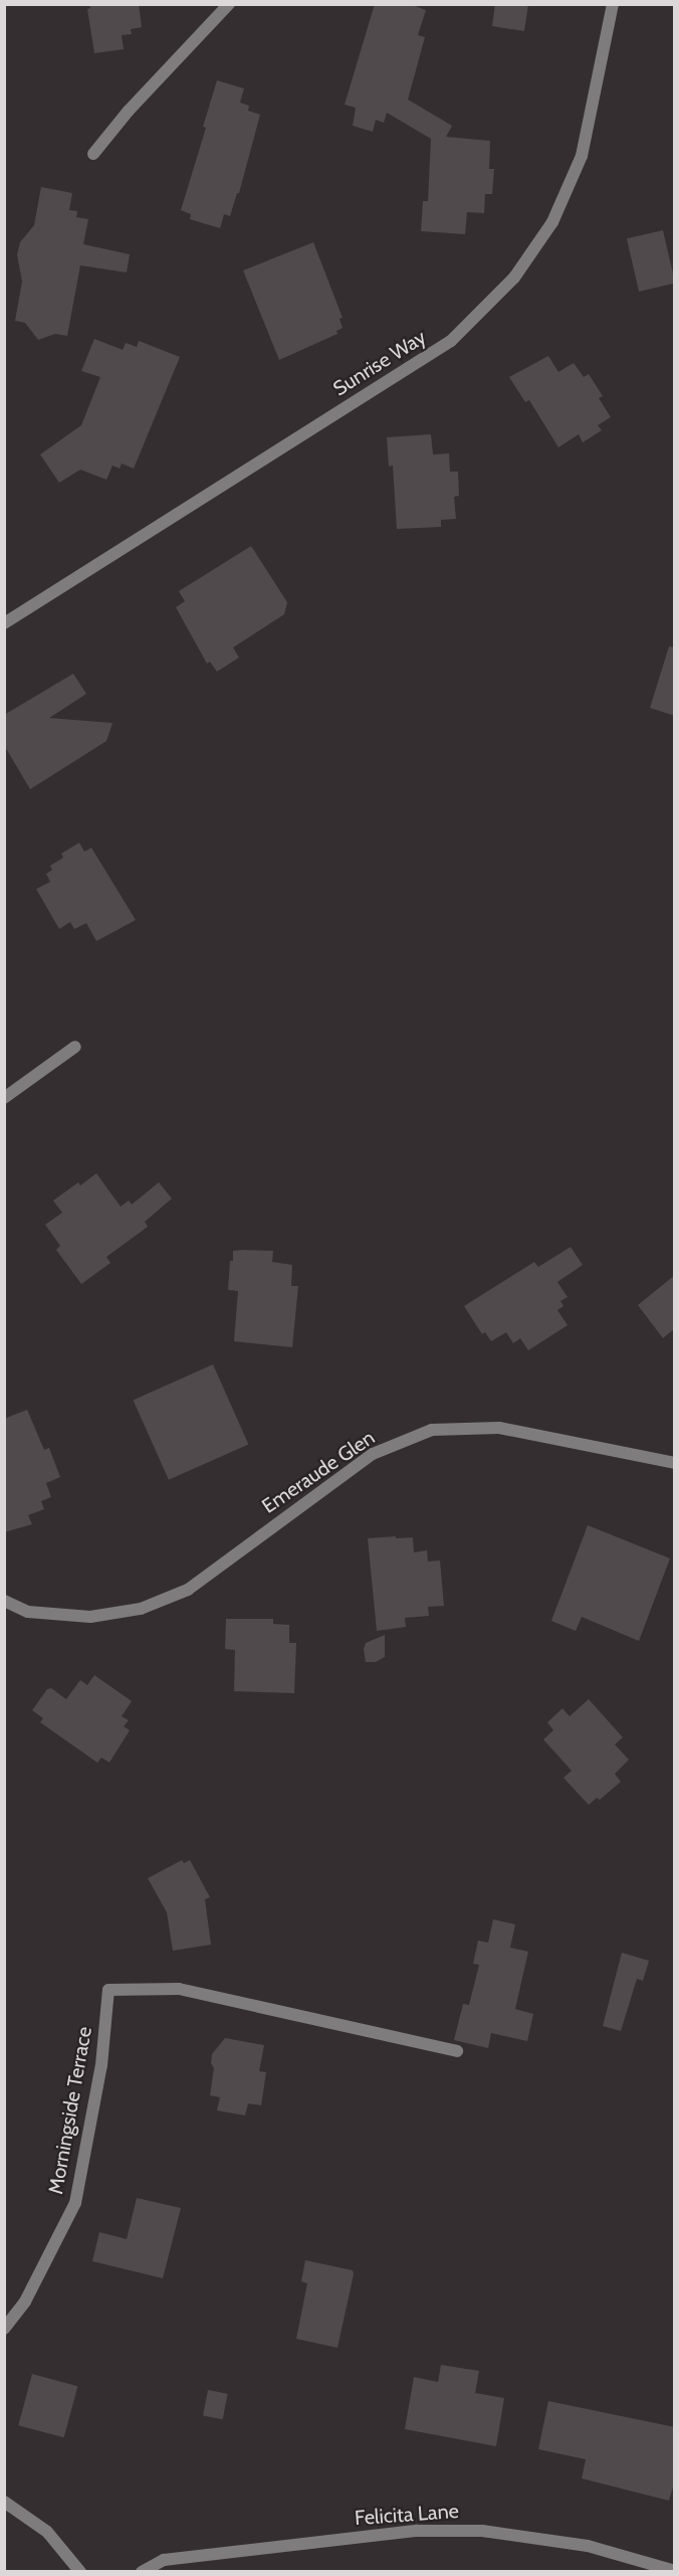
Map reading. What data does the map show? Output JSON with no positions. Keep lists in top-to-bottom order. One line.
{"streets":{"street":["Sunrise Way","Emeraude Glen","Morningside Terrace","Felicita Lane"]}}
